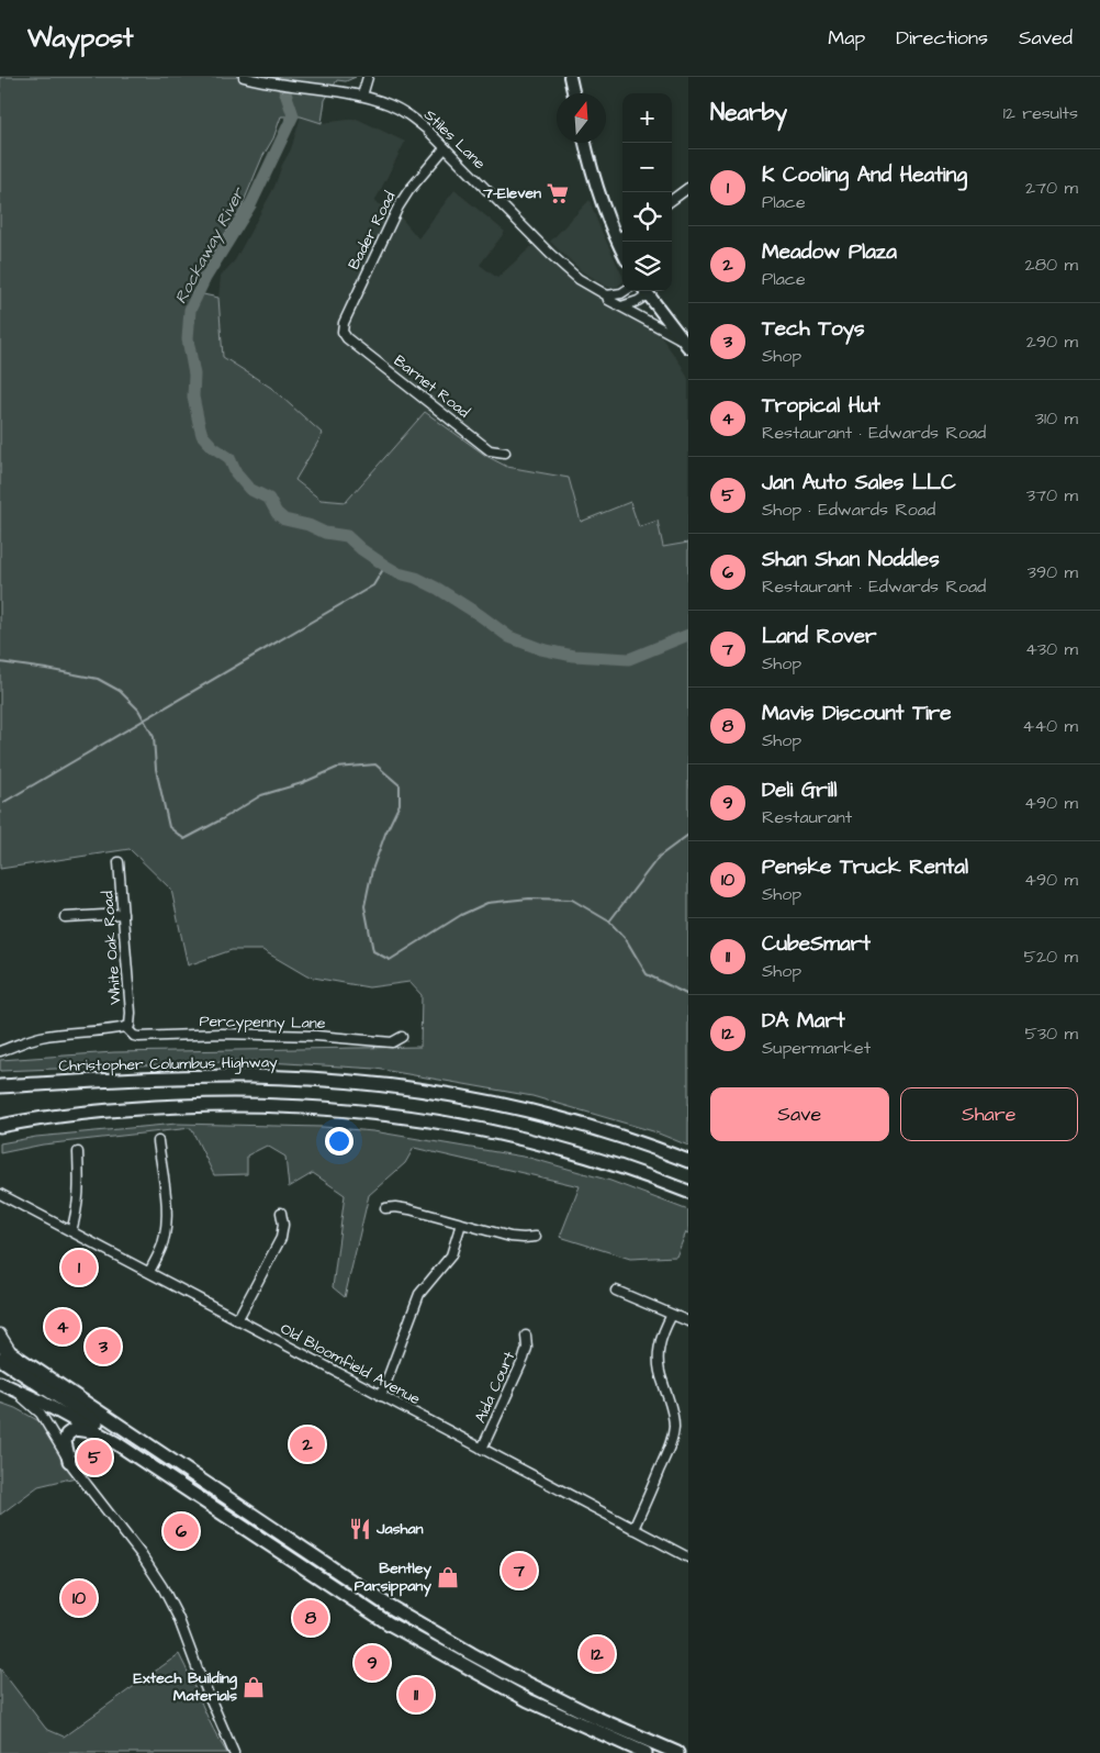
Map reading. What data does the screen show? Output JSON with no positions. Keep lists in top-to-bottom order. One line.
{"streets":{"highway":["Christopher Columbus Highway"],"street":["Stiles Lane","Bader Road","Barnet Road","White Oak Road","Percypenny Lane","Old Bloomfield Avenue","Aida Court"]},"crossings":[["Stiles Lane","Bader Road"],["Bader Road","Barnet Road"],["White Oak Road","Percypenny Lane"],["Old Bloomfield Avenue","Aida Court"]],"water":["Rockaway River"],"places":{"supermarket":["7-Eleven"],"restaurant":["Jashan"],"shop":["Bentley Parsippany","Extech Building Materials"]},"north":"top","page":{"header":"Waypost","nav":["Map","Directions","Saved"],"heading":["Nearby","12 results"],"map_buttons":["+","−"],"list":[{"mark":"1","name":"K Cooling And Heating","note":"Place","value":"270 m"},{"mark":"2","name":"Meadow Plaza","note":"Place","value":"280 m"},{"mark":"3","name":"Tech Toys","note":"Shop","value":"290 m"},{"mark":"4","name":"Tropical Hut","note":"Restaurant · Edwards Road","value":"310 m"},{"mark":"5","name":"Jan Auto Sales LLC","note":"Shop · Edwards Road","value":"370 m"},{"mark":"6","name":"Shan Shan Noddles","note":"Restaurant · Edwards Road","value":"390 m"},{"mark":"7","name":"Land Rover","note":"Shop","value":"430 m"},{"mark":"8","name":"Mavis Discount Tire","note":"Shop","value":"440 m"},{"mark":"9","name":"Deli Grill","note":"Restaurant","value":"490 m"},{"mark":"10","name":"Penske Truck Rental","note":"Shop","value":"490 m"},{"mark":"11","name":"CubeSmart","note":"Shop","value":"520 m"},{"mark":"12","name":"DA Mart","note":"Supermarket","value":"530 m"}],"buttons":["Save","Share"],"pins":["1","4","3","2","5","6","7","10","8","12","9","11"]}}
